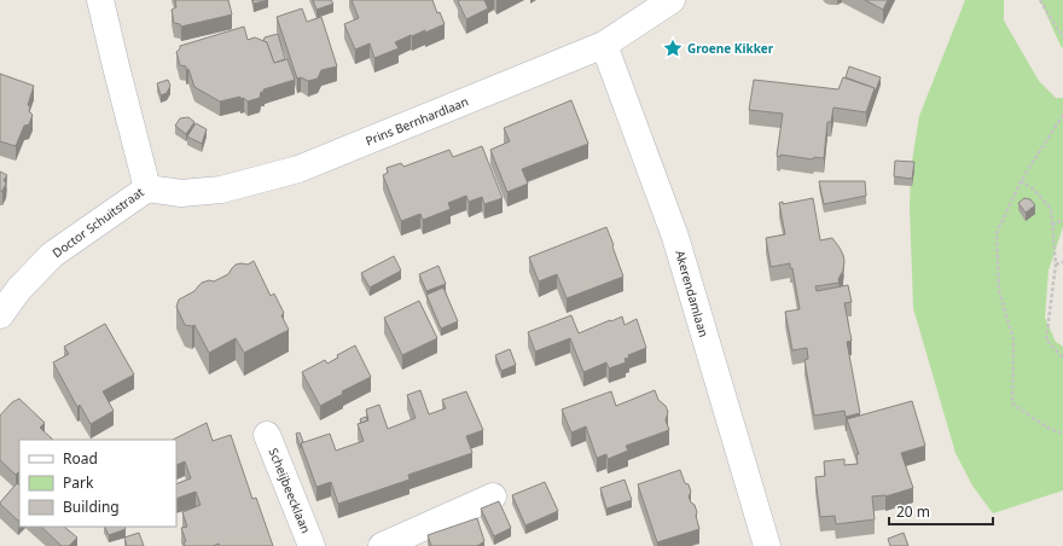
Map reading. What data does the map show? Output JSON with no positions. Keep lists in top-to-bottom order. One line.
{"streets":{"street":["Prins Bernhardlaan","Doctor Schuitstraat","Akerendamlaan","Scheijbeecklaan"]},"crossings":[["Prins Bernhardlaan","Doctor Schuitstraat"],["Prins Bernhardlaan","Akerendamlaan"]],"places":{"place":["Groene Kikker"]},"legend":["Road","Park","Building"],"scale_bar":"20 m"}
